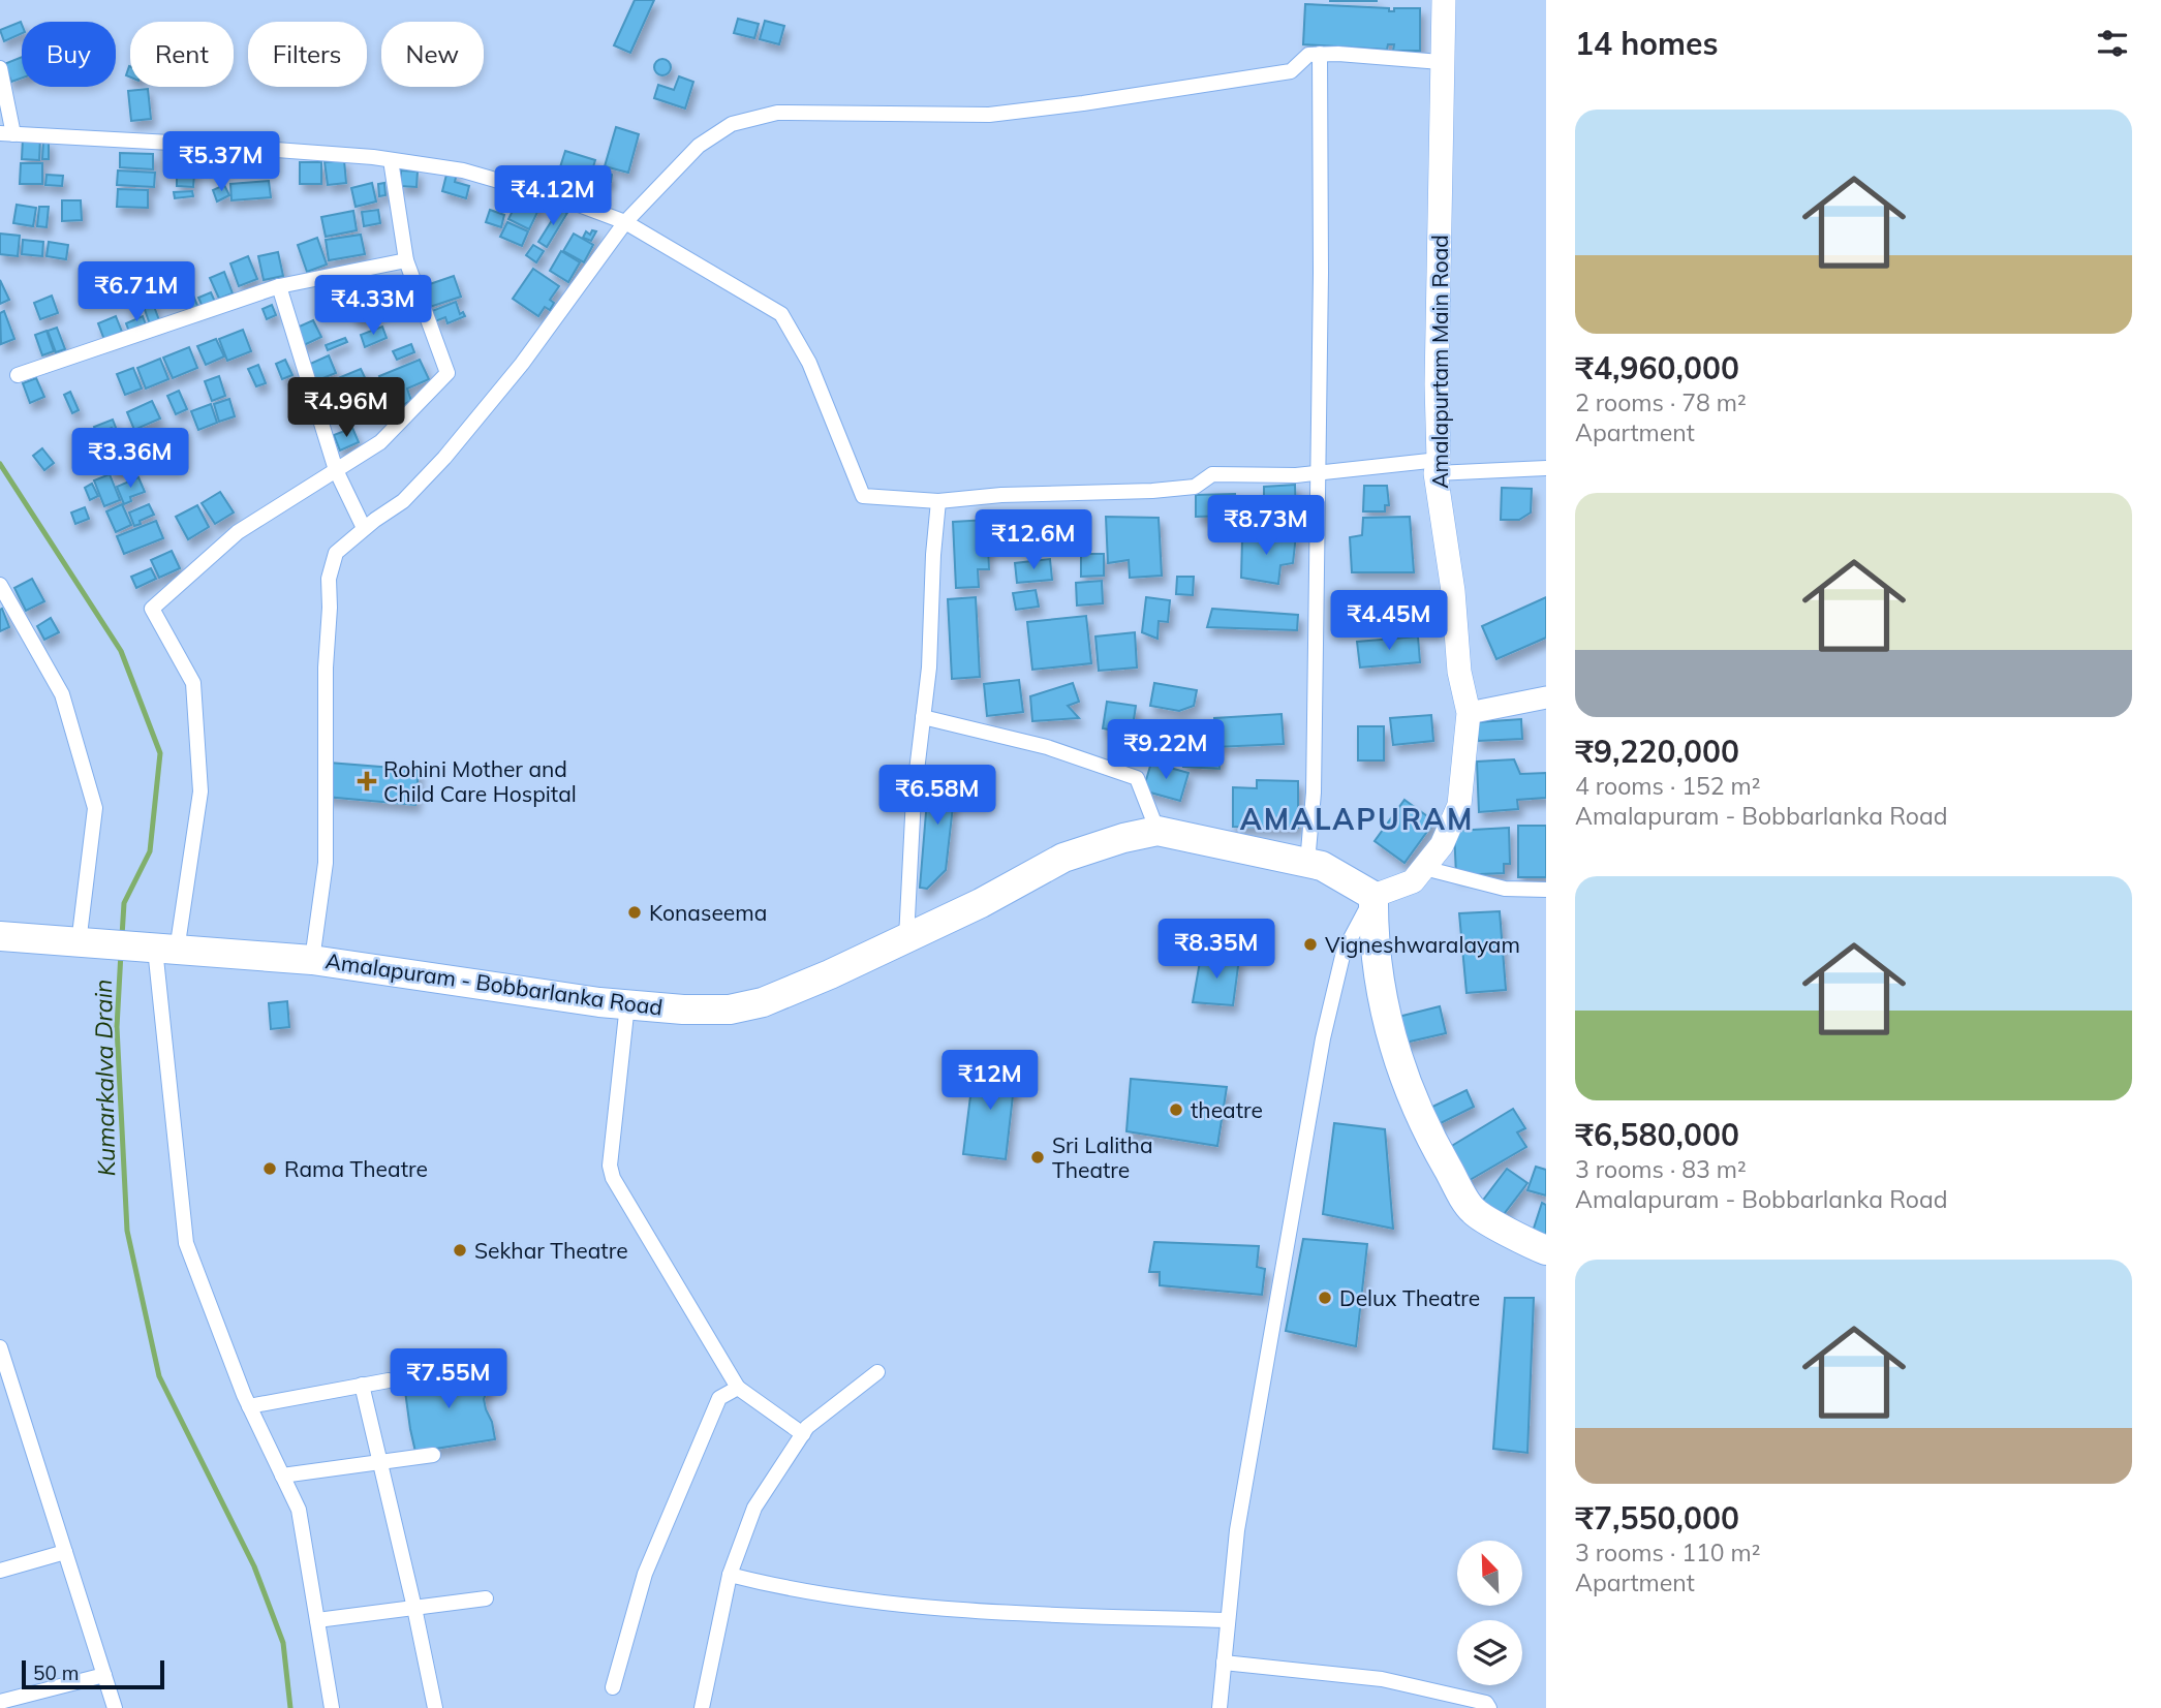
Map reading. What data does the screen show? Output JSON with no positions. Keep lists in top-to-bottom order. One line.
{"streets":{"highway":["Amalapuram - Bobbarlanka Road"],"main road":["Amalapurtam Main Road"]},"crossings":[["Amalapurtam Main Road","Amalapuram - Bobbarlanka Road"]],"districts":["AMALAPURAM"],"water":["Kumarkalva Drain"],"places":{"health":["Rohini Mother and Child Care Hospital"],"other":["Konaseema","Vigneshwaralayam","theatre","Sri Lalitha Theatre","Rama Theatre","Sekhar Theatre","Delux Theatre"]},"scale_bar":"50 m","north":"top left","page":{"heading":"14 homes","chip":["Buy","Rent","Filters","New"],"list":[{"name":"₹4,960,000","note":"2 rooms · 78 m² · Apartment"},{"name":"₹9,220,000","note":"4 rooms · 152 m² · Amalapuram - Bobbarlanka Road"},{"name":"₹6,580,000","note":"3 rooms · 83 m² · Amalapuram - Bobbarlanka Road"},{"name":"₹7,550,000","note":"3 rooms · 110 m² · Apartment"}],"price":["₹5.37M","₹4.12M","₹6.71M","₹4.33M","₹4.96M","₹3.36M","₹8.73M","₹12.6M","₹4.45M","₹9.22M","₹6.58M","₹8.35M","₹12M","₹7.55M"],"scale":"50 m"}}
